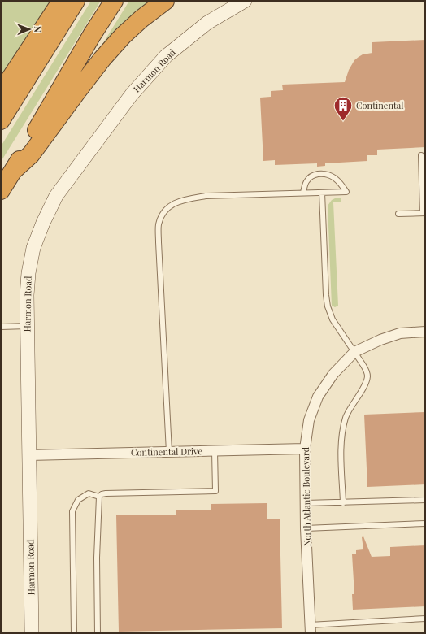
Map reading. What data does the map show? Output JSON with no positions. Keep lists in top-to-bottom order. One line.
{"streets":{"street":["Harmon Road","Continental Drive","North Atlantic Boulevard"]},"crossings":[["Harmon Road","Continental Drive"],["Continental Drive","North Atlantic Boulevard"]],"places":{"building":["Continental"]},"north":"right"}
